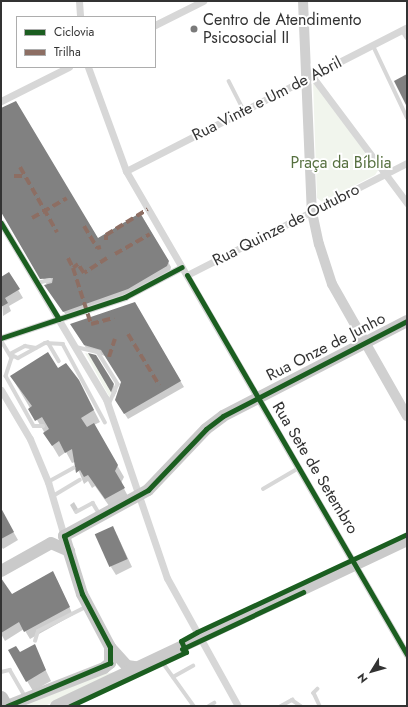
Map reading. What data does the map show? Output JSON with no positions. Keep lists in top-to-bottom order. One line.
{"streets":{"main road":["Rua Onze de Junho"],"street":["Rua Vinte e Um de Abril","Rua Quinze de Outubro","Rua Sete de Setembro"]},"crossings":[["Rua Vinte e Um de Abril","Rua Sete de Setembro"],["Rua Quinze de Outubro","Rua Sete de Setembro"],["Rua Onze de Junho","Rua Sete de Setembro"]],"parks":["Praça da Bíblia"],"places":["Centro de Atendimento Psicosocial II"],"legend":["Ciclovia","Trilha"],"north":"bottom left"}
